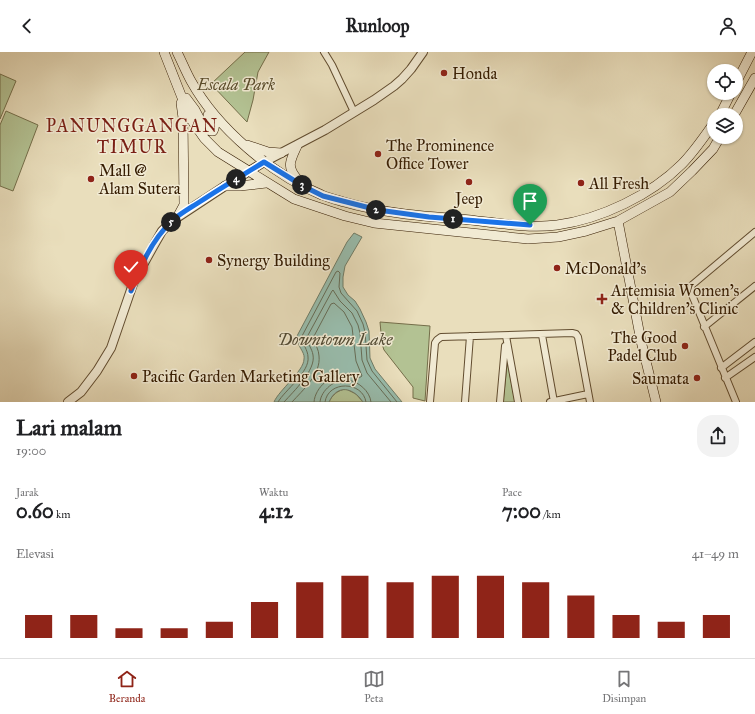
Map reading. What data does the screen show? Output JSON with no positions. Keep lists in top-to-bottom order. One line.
{"districts":["PANUNGGANGAN TIMUR"],"water":["Downtown Lake"],"parks":["Escala Park"],"places":{"other":["Honda","The Prominence Office Tower","Mall @ Alam Sutera","Jeep","All Fresh","Synergy Building","McDonald's","The Good Padel Club","Pacific Garden Marketing Gallery","Saumata"],"health":["Artemisia Women's & Children's Clinic"]},"page":{"header":"Runloop","pins":["4","3","2","1","5"],"heading":["Lari malam","19:00"],"stats":[["Jarak","0.60 km"],["Waktu","4:12"],["Pace","7:00 /km"]],"chart":["Elevasi","41–49 m"],"tabs":["Beranda","Peta","Disimpan"]}}
